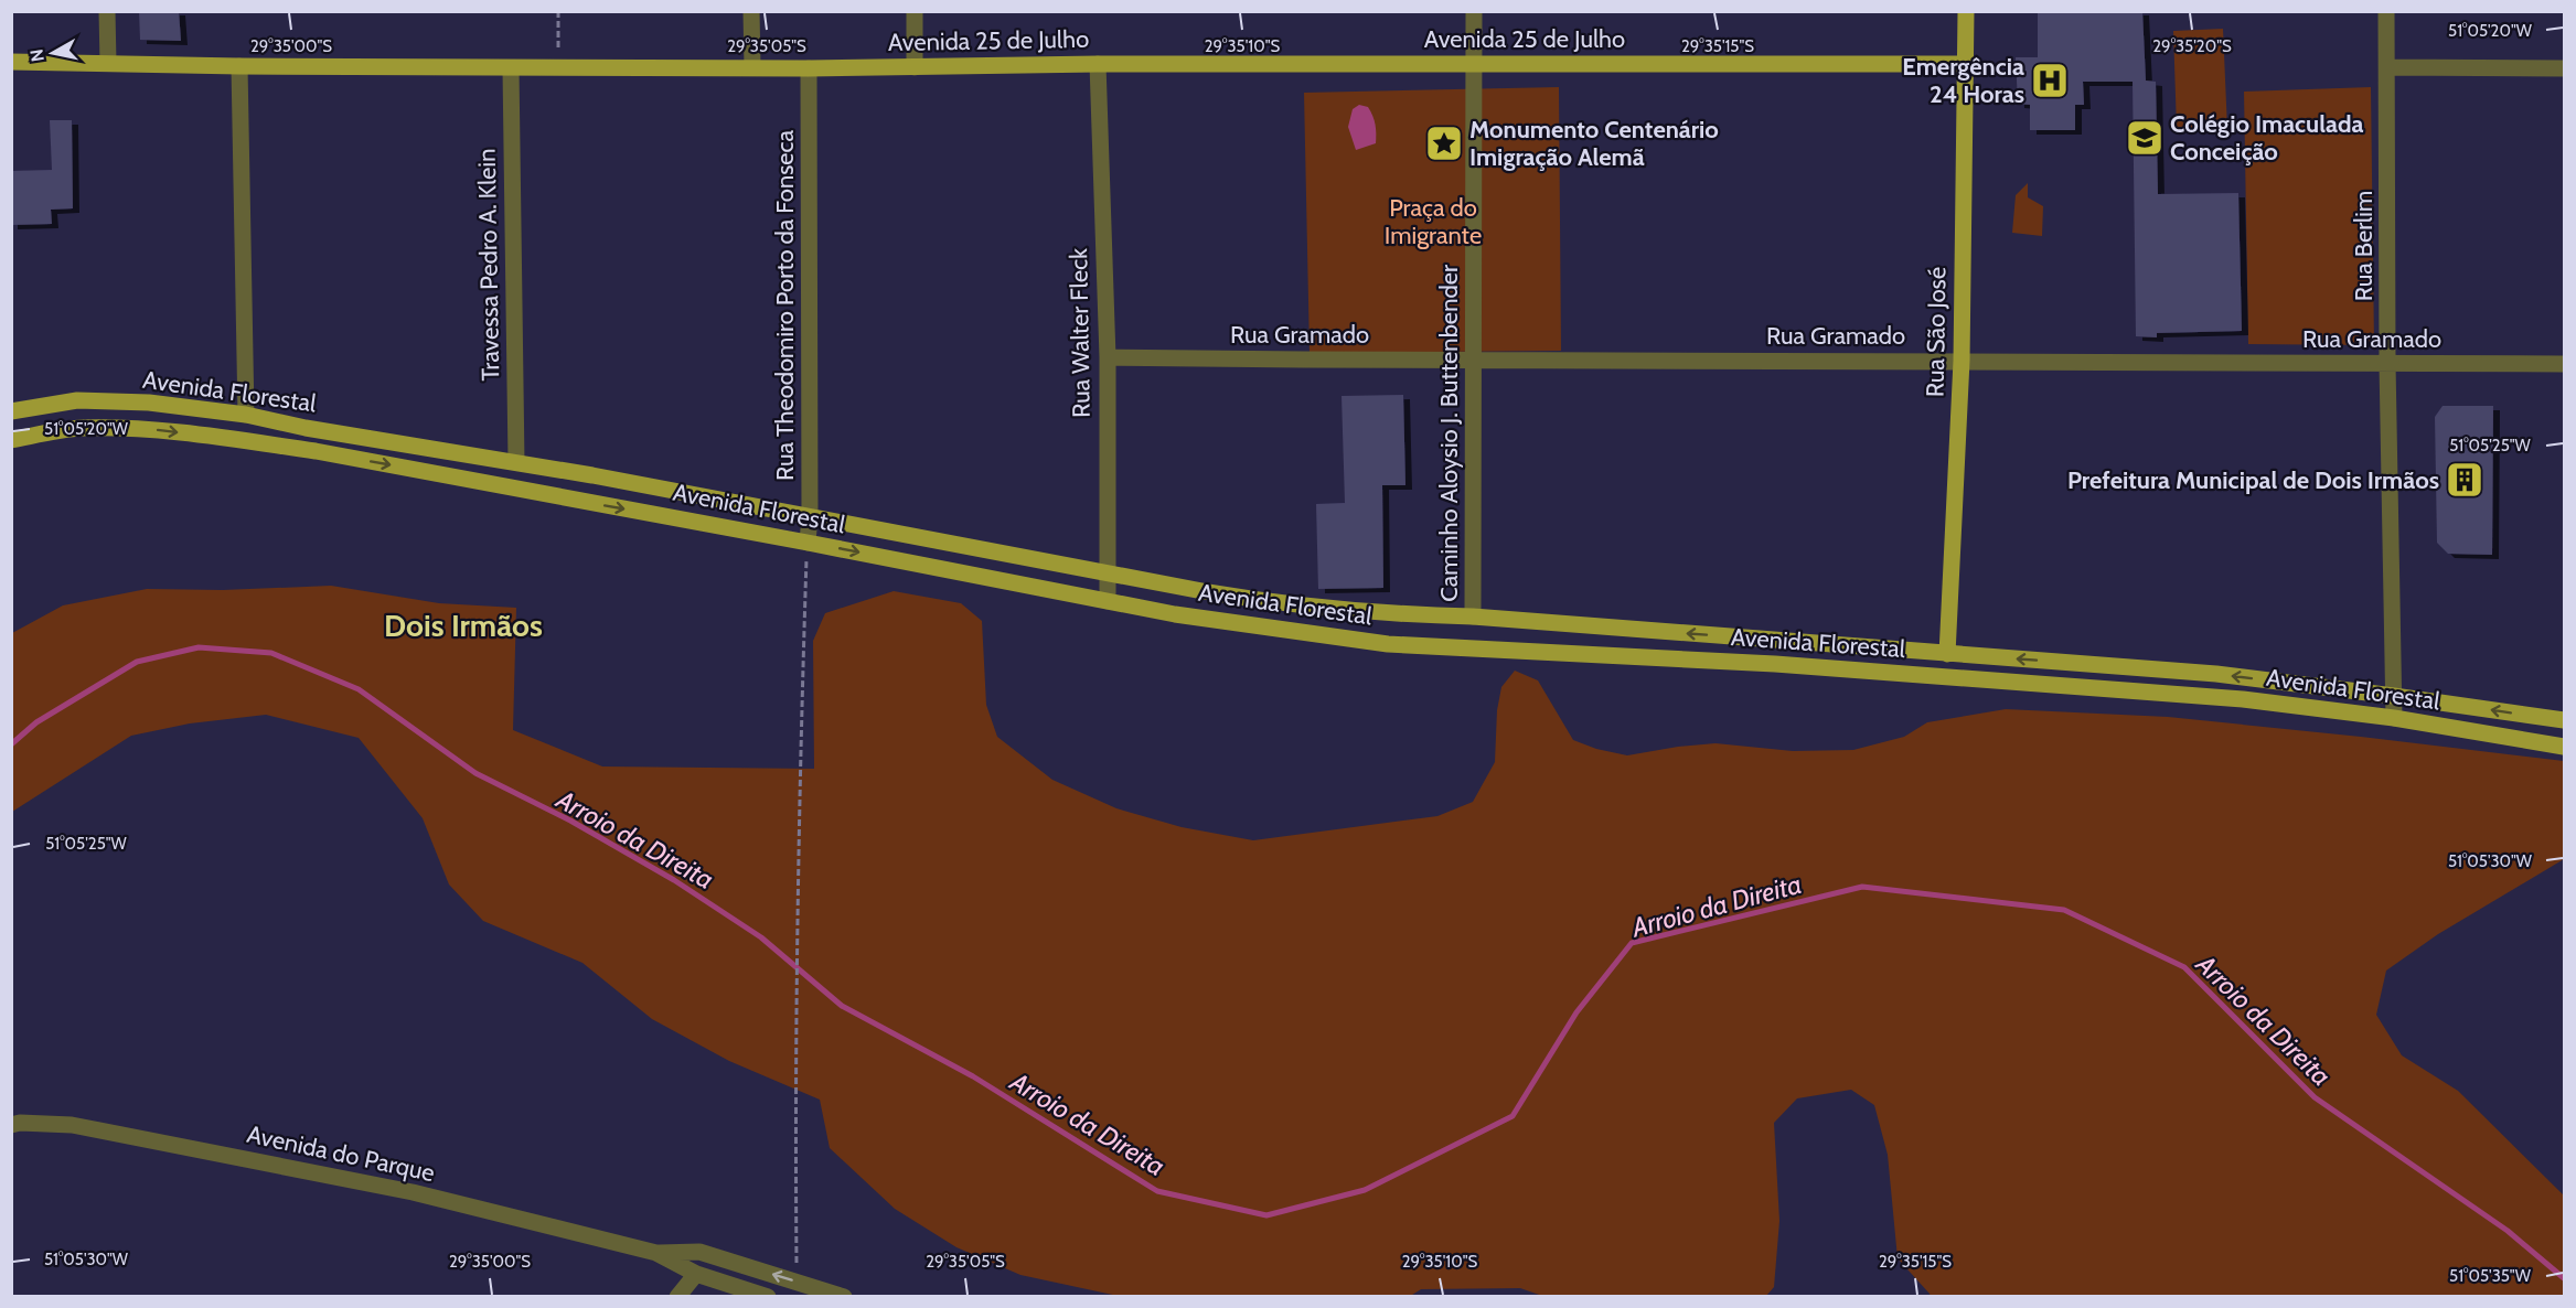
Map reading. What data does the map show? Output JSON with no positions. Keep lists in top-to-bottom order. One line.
{"streets":{"main road":["Avenida 25 de Julho","Rua São José","Avenida Florestal"],"street":["Rua Berlim","Travessa Pedro A. Klein","Rua Theodomiro Porto da Fonseca","Rua Walter Fleck","Rua Gramado","Caminho Aloysio J. Buttenbender","Avenida do Parque"]},"crossings":[["Avenida 25 de Julho","Travessa Pedro A. Klein"],["Avenida 25 de Julho","Rua Theodomiro Porto da Fonseca"],["Avenida 25 de Julho","Rua São José"],["Avenida 25 de Julho","Rua Walter Fleck"],["Avenida 25 de Julho","Caminho Aloysio J. Buttenbender"],["Rua Berlim","Rua Gramado"],["Rua Berlim","Avenida Florestal"],["Travessa Pedro A. Klein","Avenida Florestal"],["Rua Theodomiro Porto da Fonseca","Avenida Florestal"],["Rua São José","Rua Gramado"],["Rua São José","Avenida Florestal"],["Rua Walter Fleck","Rua Gramado"],["Rua Walter Fleck","Avenida Florestal"],["Rua Gramado","Caminho Aloysio J. Buttenbender"],["Avenida Florestal","Caminho Aloysio J. Buttenbender"]],"districts":["Dois Irmãos"],"water":["Arroio da Direita"],"parks":["Praça do Imigrante"],"places":{"hospital":["Emergência 24 Horas"],"school or university":["Colégio Imaculada Conceição"],"place":["Monumento Centenário Imigração Alemã"],"building":["Prefeitura Municipal de Dois Irmãos"]},"north":"left","coordinates":["51°05'20\"W","29°35'00\"S","29°35'05\"S","29°35'10\"S","29°35'15\"S","29°35'20\"S","51°05'25\"W","51°05'30\"W","51°05'35\"W"]}
